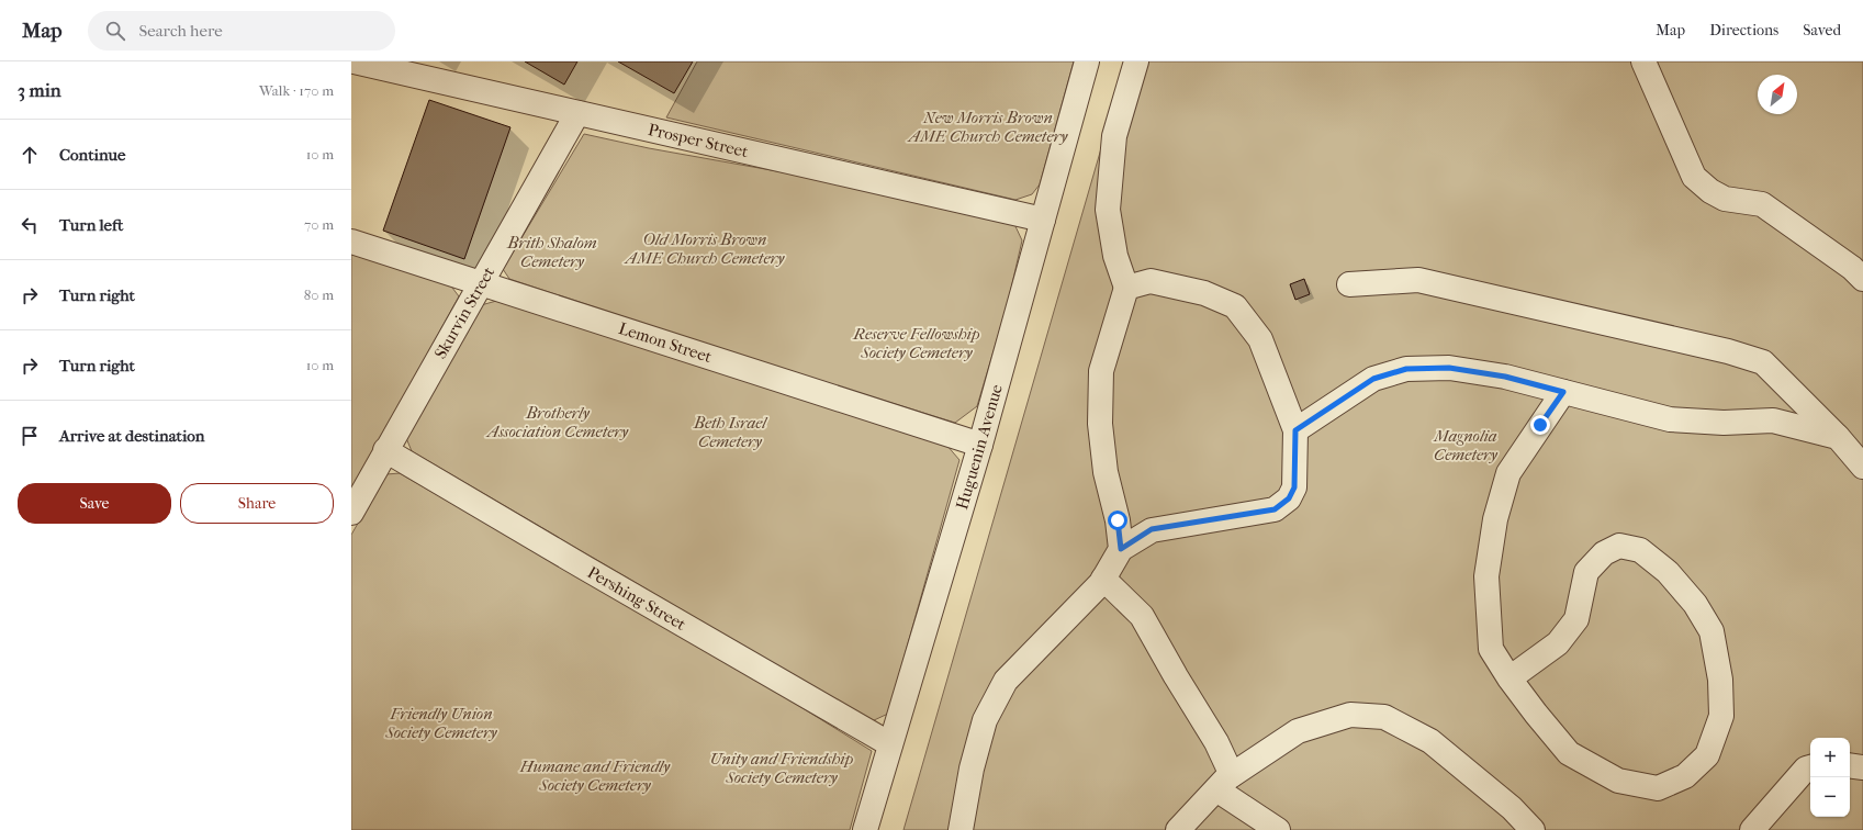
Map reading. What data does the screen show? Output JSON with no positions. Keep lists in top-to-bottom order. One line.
{"streets":{"street":["Prosper Street","Skurvin Street","Lemon Street","Huguenin Avenue","Pershing Street"]},"crossings":[["Prosper Street","Skurvin Street"],["Prosper Street","Huguenin Avenue"],["Skurvin Street","Lemon Street"],["Skurvin Street","Pershing Street"],["Lemon Street","Huguenin Avenue"],["Huguenin Avenue","Pershing Street"]],"parks":["New Morris Brown AME Church Cemetery","Old Morris Brown AME Church Cemetery","Brith Shalom Cemetery","Reserve Fellowship Society Cemetery","Brotherly Association Cemetery","Beth Israel Cemetery","Magnolia Cemetery","Friendly Union Society Cemetery","Unity and Friendship Society Cemetery","Humane and Friendly Society Cemetery"],"north":"top right","page":{"header":"Map","search":"Search here","nav":["Map","Directions","Saved"],"heading":["3 min","Walk · 170 m"],"list":[["Continue","10 m"],["Turn left","70 m"],["Turn right","80 m"],["Turn right","10 m"],"Arrive at destination"],"buttons":["Save","Share"],"map_buttons":["+","−"]}}
